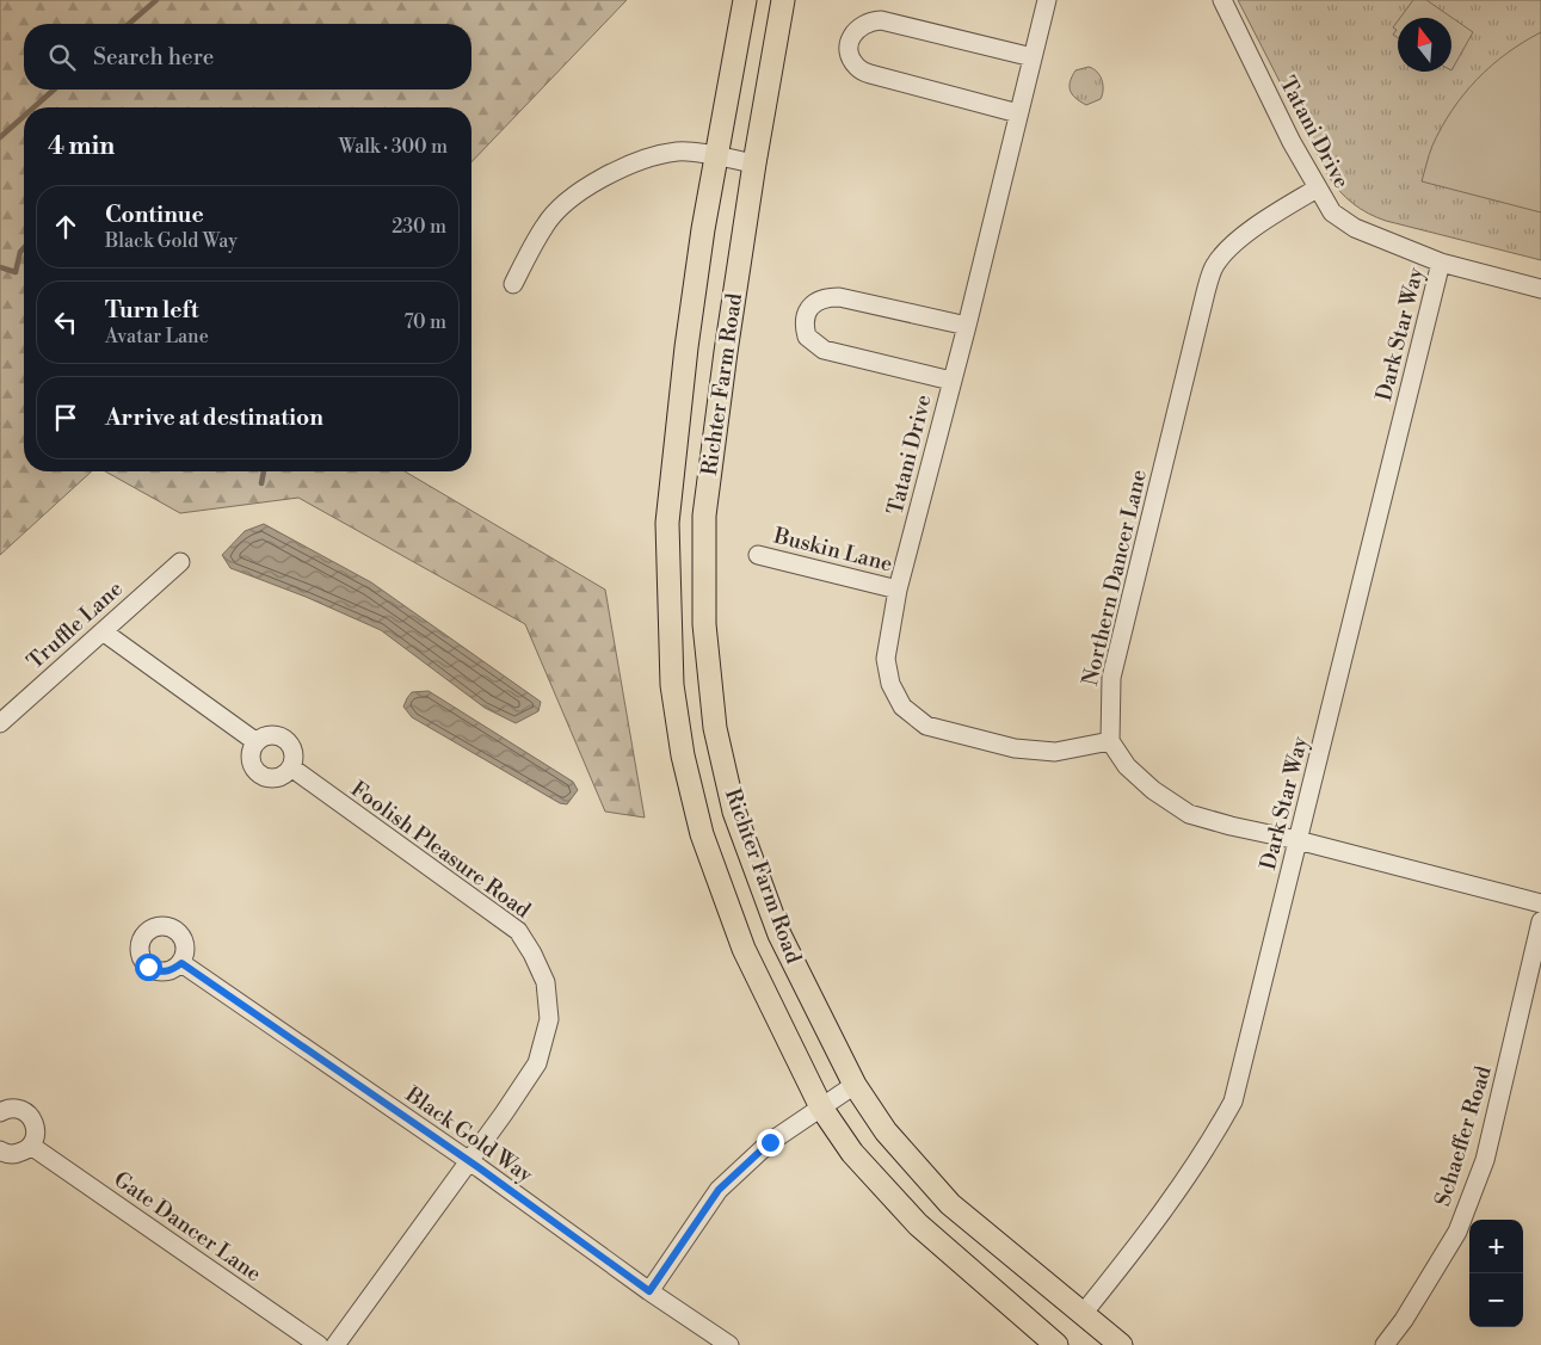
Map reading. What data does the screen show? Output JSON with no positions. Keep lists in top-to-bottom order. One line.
{"streets":{"main road":["Richter Farm Road"],"street":["Tatani Drive","Dark Star Way","Buskin Lane","Northern Dancer Lane","Truffle Lane","Foolish Pleasure Road","Black Gold Way","Schaeffer Road","Gate Dancer Lane"]},"crossings":[["Tatani Drive","Dark Star Way"],["Tatani Drive","Buskin Lane"],["Tatani Drive","Northern Dancer Lane"],["Dark Star Way","Richter Farm Road"],["Foolish Pleasure Road","Black Gold Way"]],"north":"top","page":{"search":"Search here","heading":["4 min","Walk · 300 m"],"list":[["Continue","Black Gold Way","230 m"],["Turn left","Avatar Lane","70 m"],"Arrive at destination"],"map_buttons":["+","−"]}}
